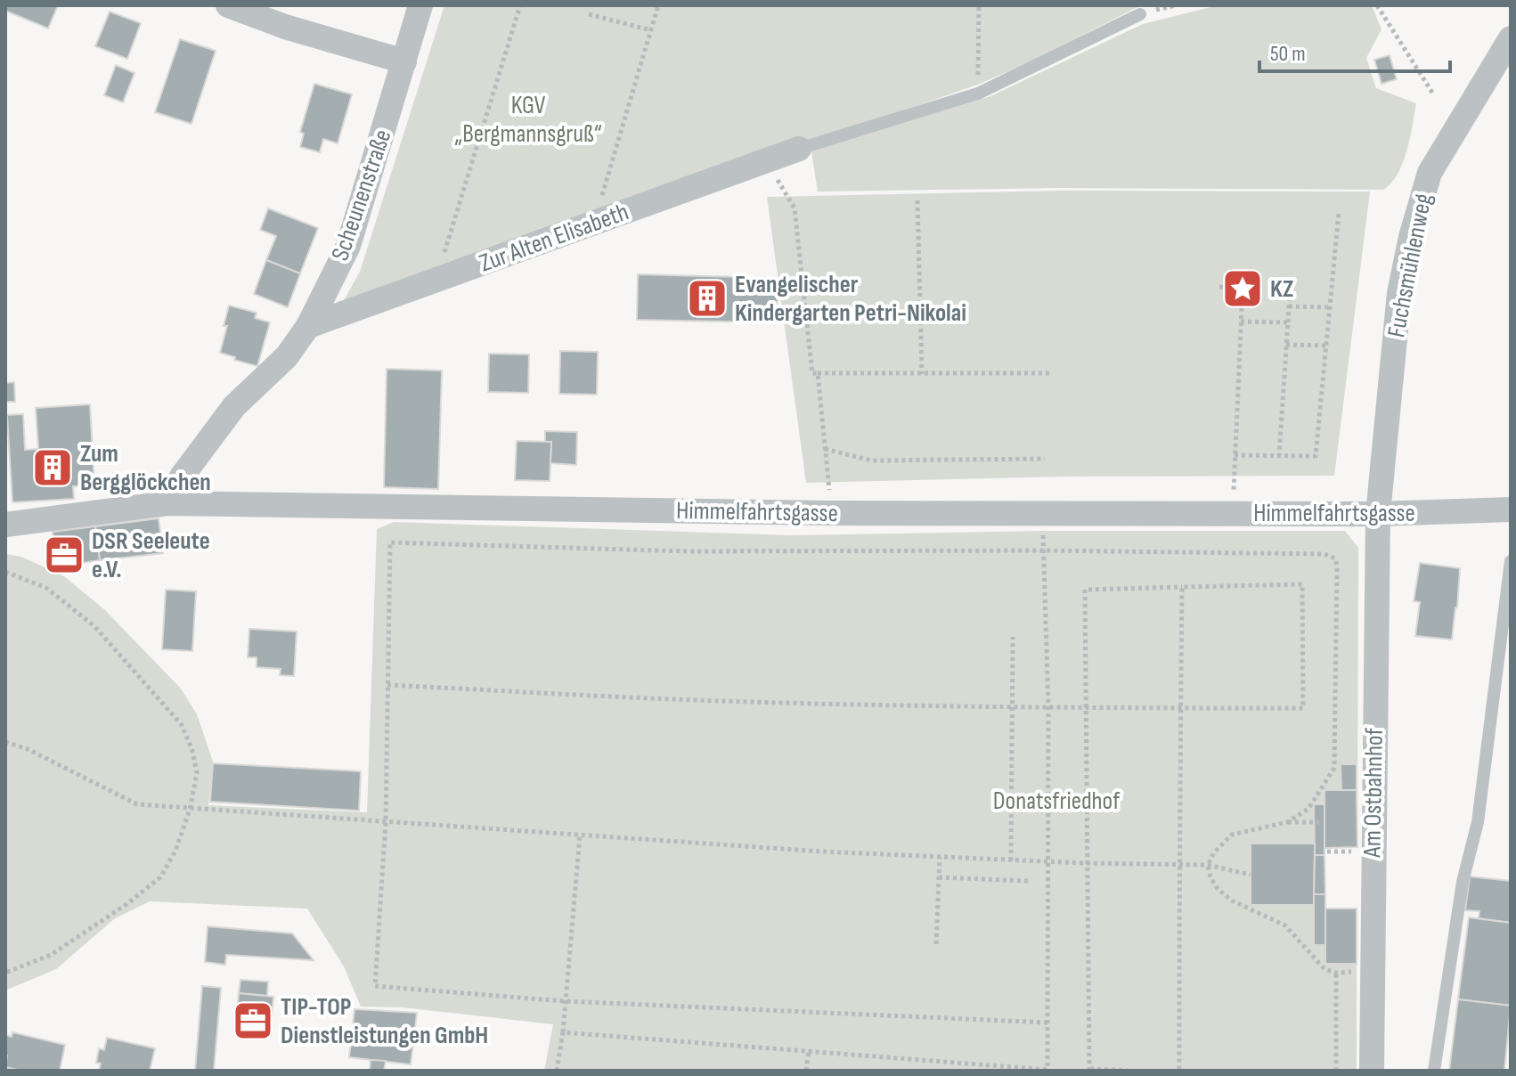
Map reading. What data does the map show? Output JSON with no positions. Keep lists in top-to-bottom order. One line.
{"streets":{"street":["Scheunenstraße","Zur Alten Elisabeth","Fuchsmühlenweg","Himmelfahrtsgasse","Am Ostbahnhof"]},"crossings":[["Scheunenstraße","Zur Alten Elisabeth"],["Scheunenstraße","Himmelfahrtsgasse"],["Fuchsmühlenweg","Himmelfahrtsgasse"],["Fuchsmühlenweg","Am Ostbahnhof"],["Himmelfahrtsgasse","Am Ostbahnhof"]],"parks":["KGV „Bergmannsgruß“","Donatsfriedhof"],"places":{"place":["KZ"],"building":["Evangelischer Kindergarten Petri-Nikolai","Zum Bergglöckchen"],"office":["DSR Seeleute e.V.","TIP-TOP Dienstleistungen GmbH"]},"scale_bar":"50 m"}
